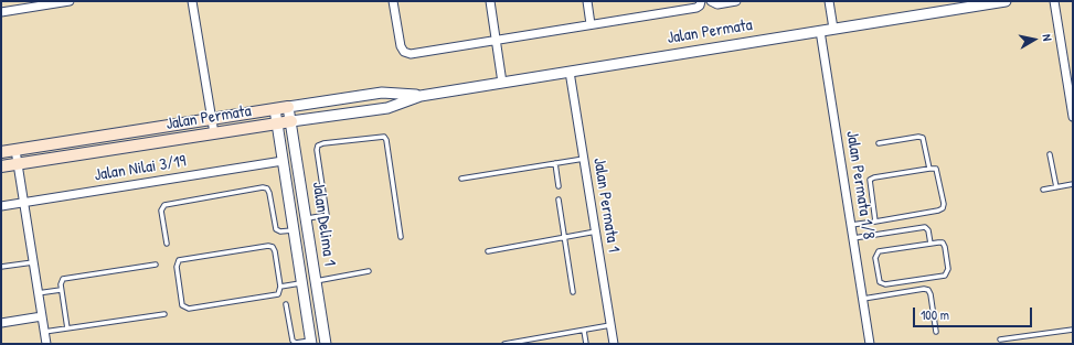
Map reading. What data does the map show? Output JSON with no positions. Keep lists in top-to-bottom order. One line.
{"streets":{"main road":["Jalan Permata"],"street":["Jalan Nilai 3/19","Jalan Permata 1/8","Jalan Permata 1","Jalan Delima 1"]},"crossings":[["Jalan Permata","Jalan Permata 1/8"],["Jalan Permata","Jalan Permata 1"],["Jalan Permata","Jalan Delima 1"],["Jalan Nilai 3/19","Jalan Delima 1"]],"scale_bar":"100 m","north":"right"}
